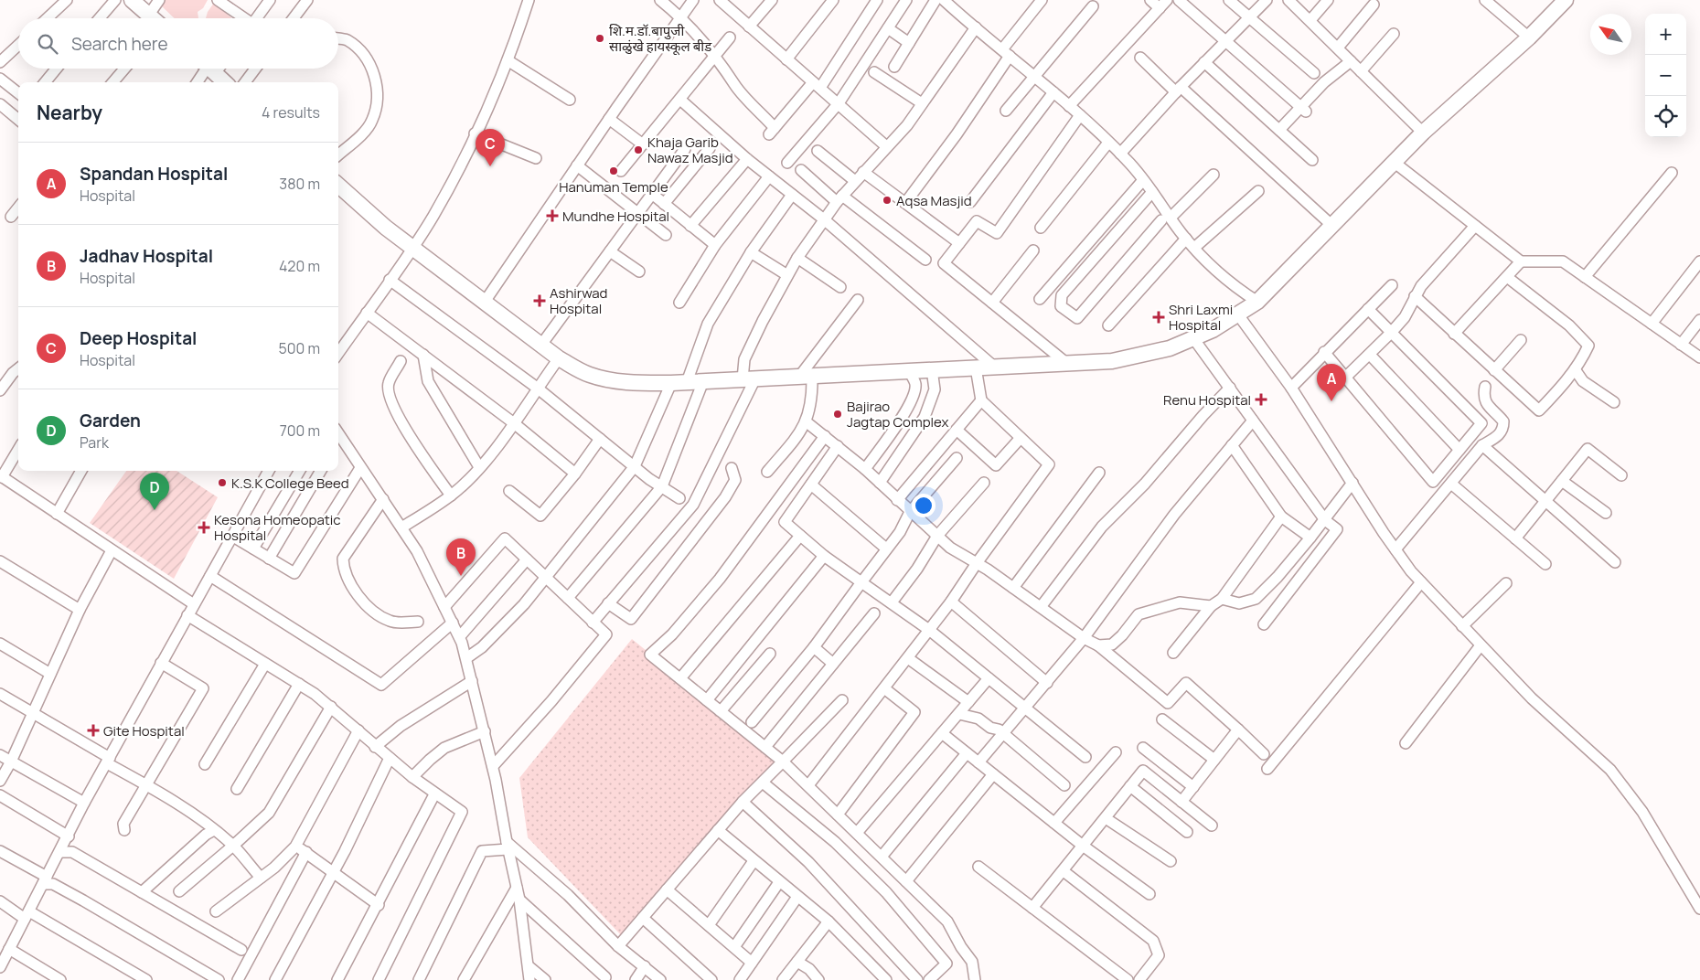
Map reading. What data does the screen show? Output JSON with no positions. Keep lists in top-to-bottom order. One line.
{"places":{"other":["शि.म.डॉ.बापुजी साळुंखे हायस्कूल बीड","Khaja Garib Nawaz Masjid","Hanuman Temple","Aqsa Masjid","Bajirao Jagtap Complex","K.S.K College Beed"],"health":["Mundhe Hospital","Ashirwad Hospital","Shri Laxmi Hospital","Renu Hospital","Kesona Homeopatic Hospital","Gite Hospital"]},"north":"top left","page":{"map_buttons":["+","−"],"search":"Search here","heading":["Nearby","4 results"],"pins":["C","A","D","B"],"list":[{"mark":"A","name":"Spandan Hospital","note":"Hospital","value":"380 m"},{"mark":"B","name":"Jadhav Hospital","note":"Hospital","value":"420 m"},{"mark":"C","name":"Deep Hospital","note":"Hospital","value":"500 m"},{"mark":"D","name":"Garden","note":"Park","value":"700 m"}]}}
